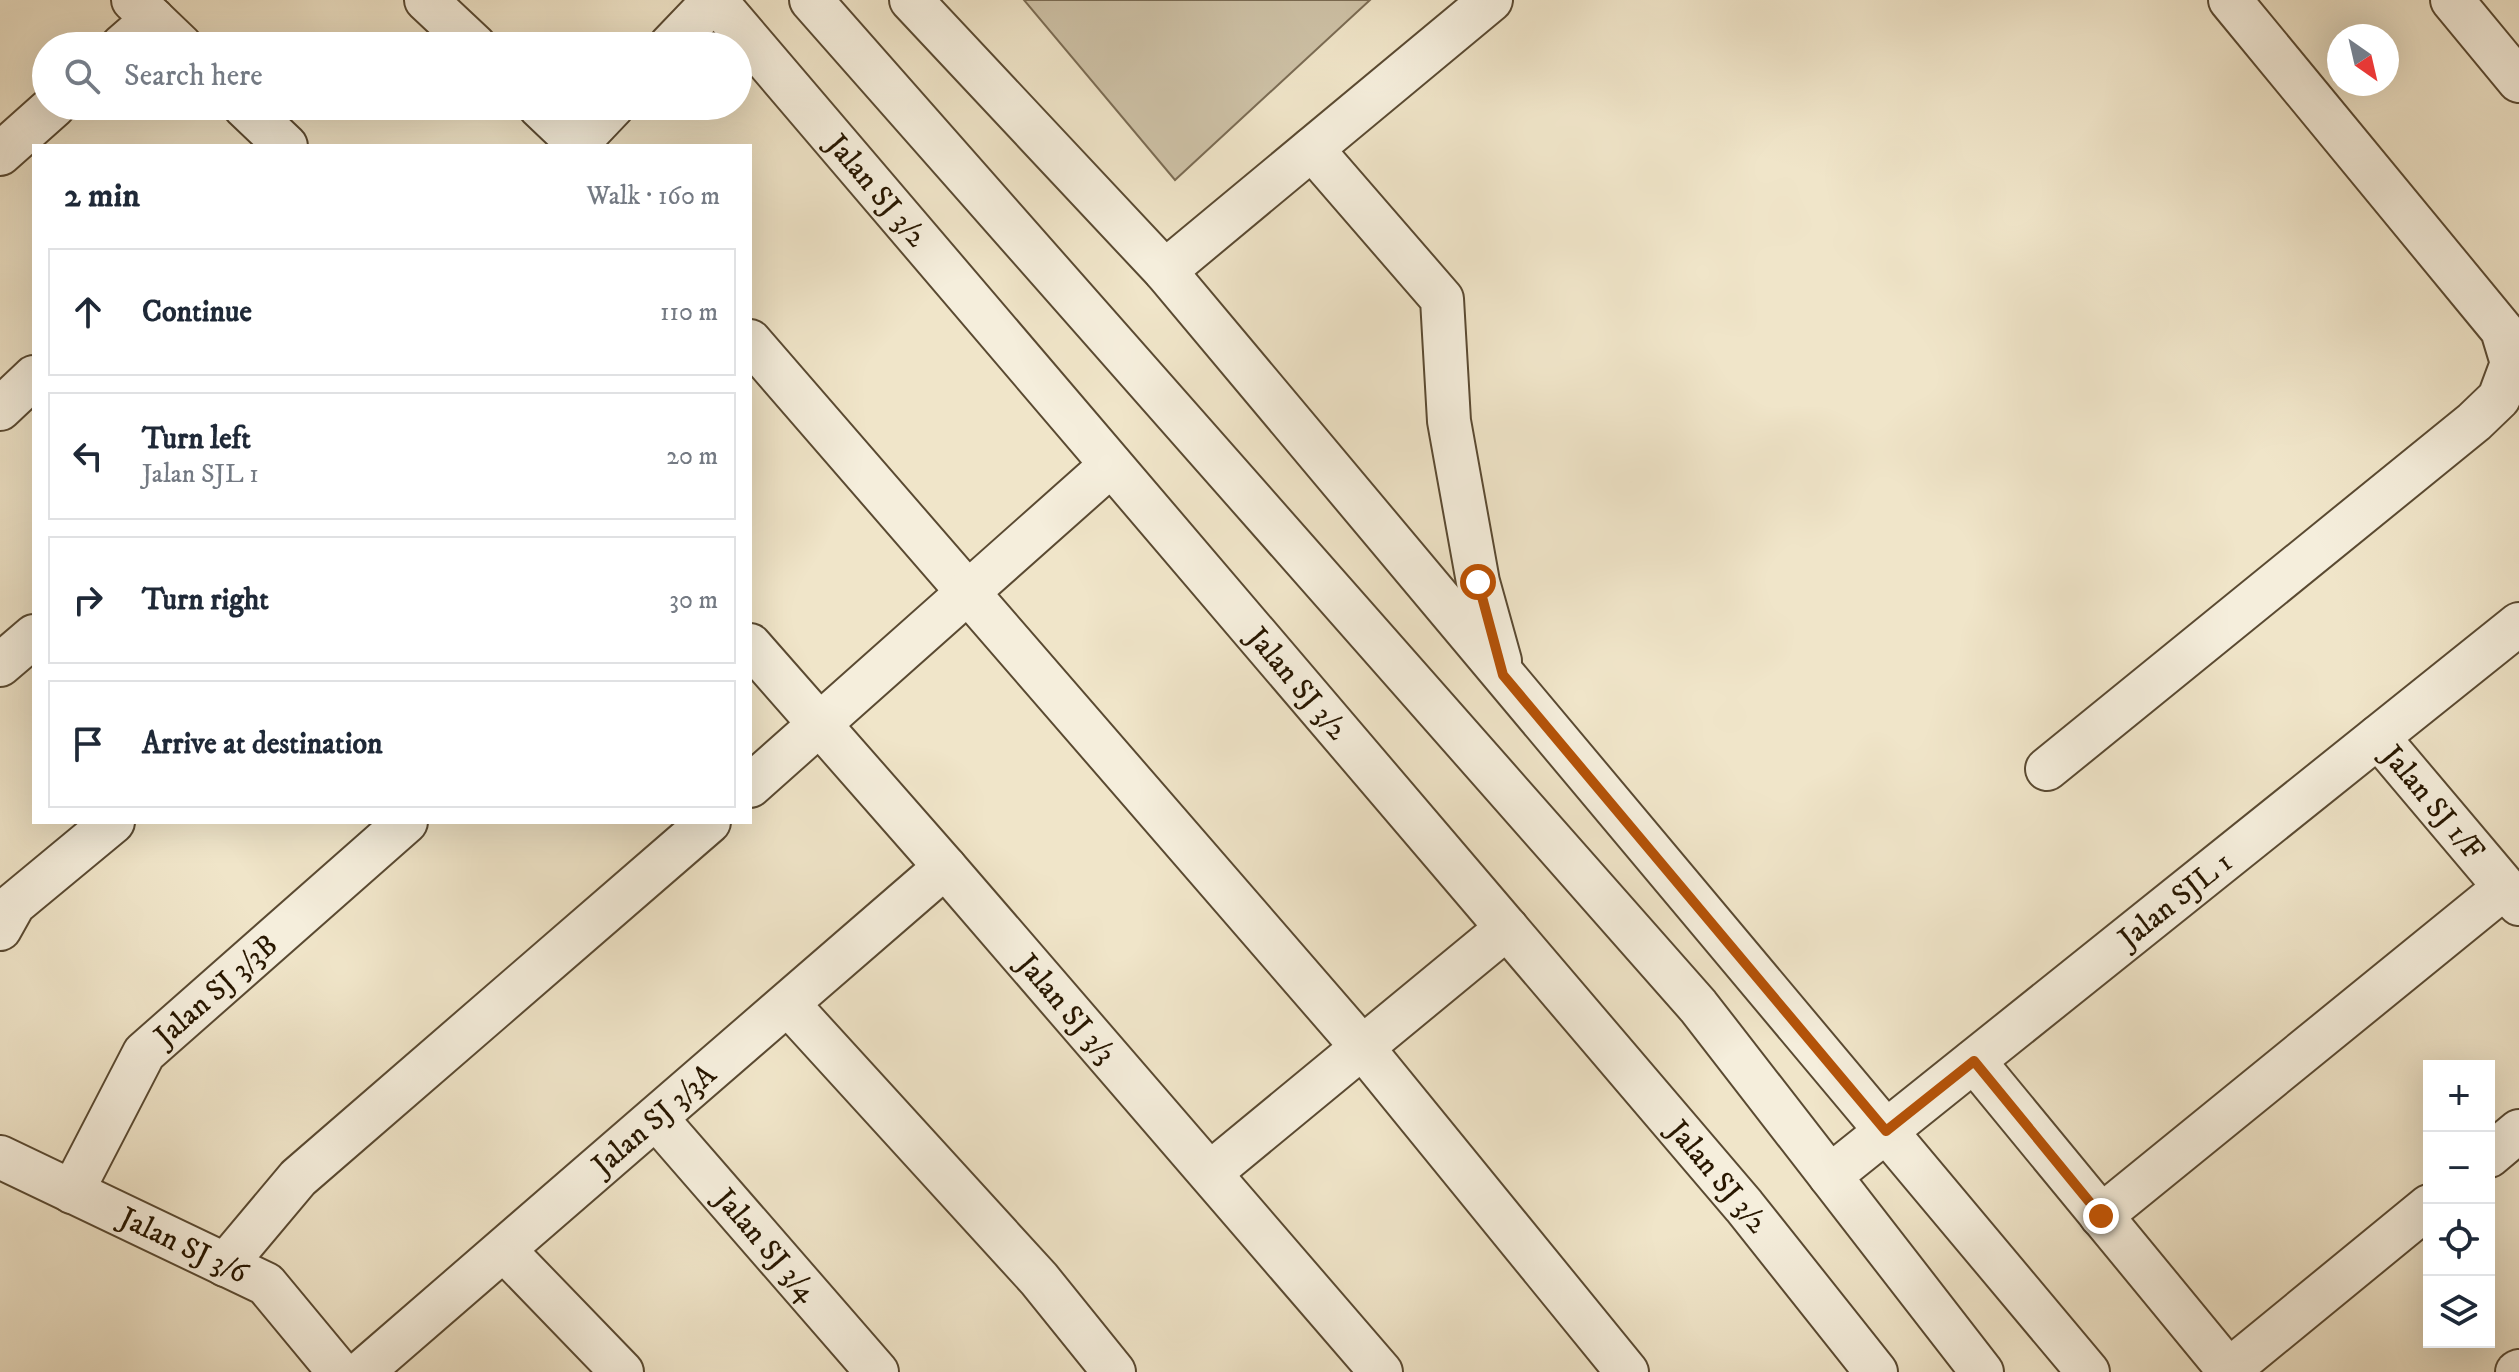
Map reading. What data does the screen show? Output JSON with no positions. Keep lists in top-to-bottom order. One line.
{"streets":{"street":["Jalan SJ 3/2","Jalan SJ 1/F","Jalan SJL 1","Jalan SJ 3/3B","Jalan SJ 3/3","Jalan SJ 3/3A","Jalan SJ 3/4","Jalan SJ 3/6"]},"crossings":[["Jalan SJ 1/F","Jalan SJL 1"],["Jalan SJ 3/3B","Jalan SJ 3/6"],["Jalan SJ 3/3","Jalan SJ 3/3A"],["Jalan SJ 3/3A","Jalan SJ 3/4"]],"north":"bottom right","page":{"search":"Search here","heading":["2 min","Walk · 160 m"],"list":[["Continue","110 m"],["Turn left","Jalan SJL 1","20 m"],["Turn right","30 m"],"Arrive at destination"],"map_buttons":["+","−"]}}
